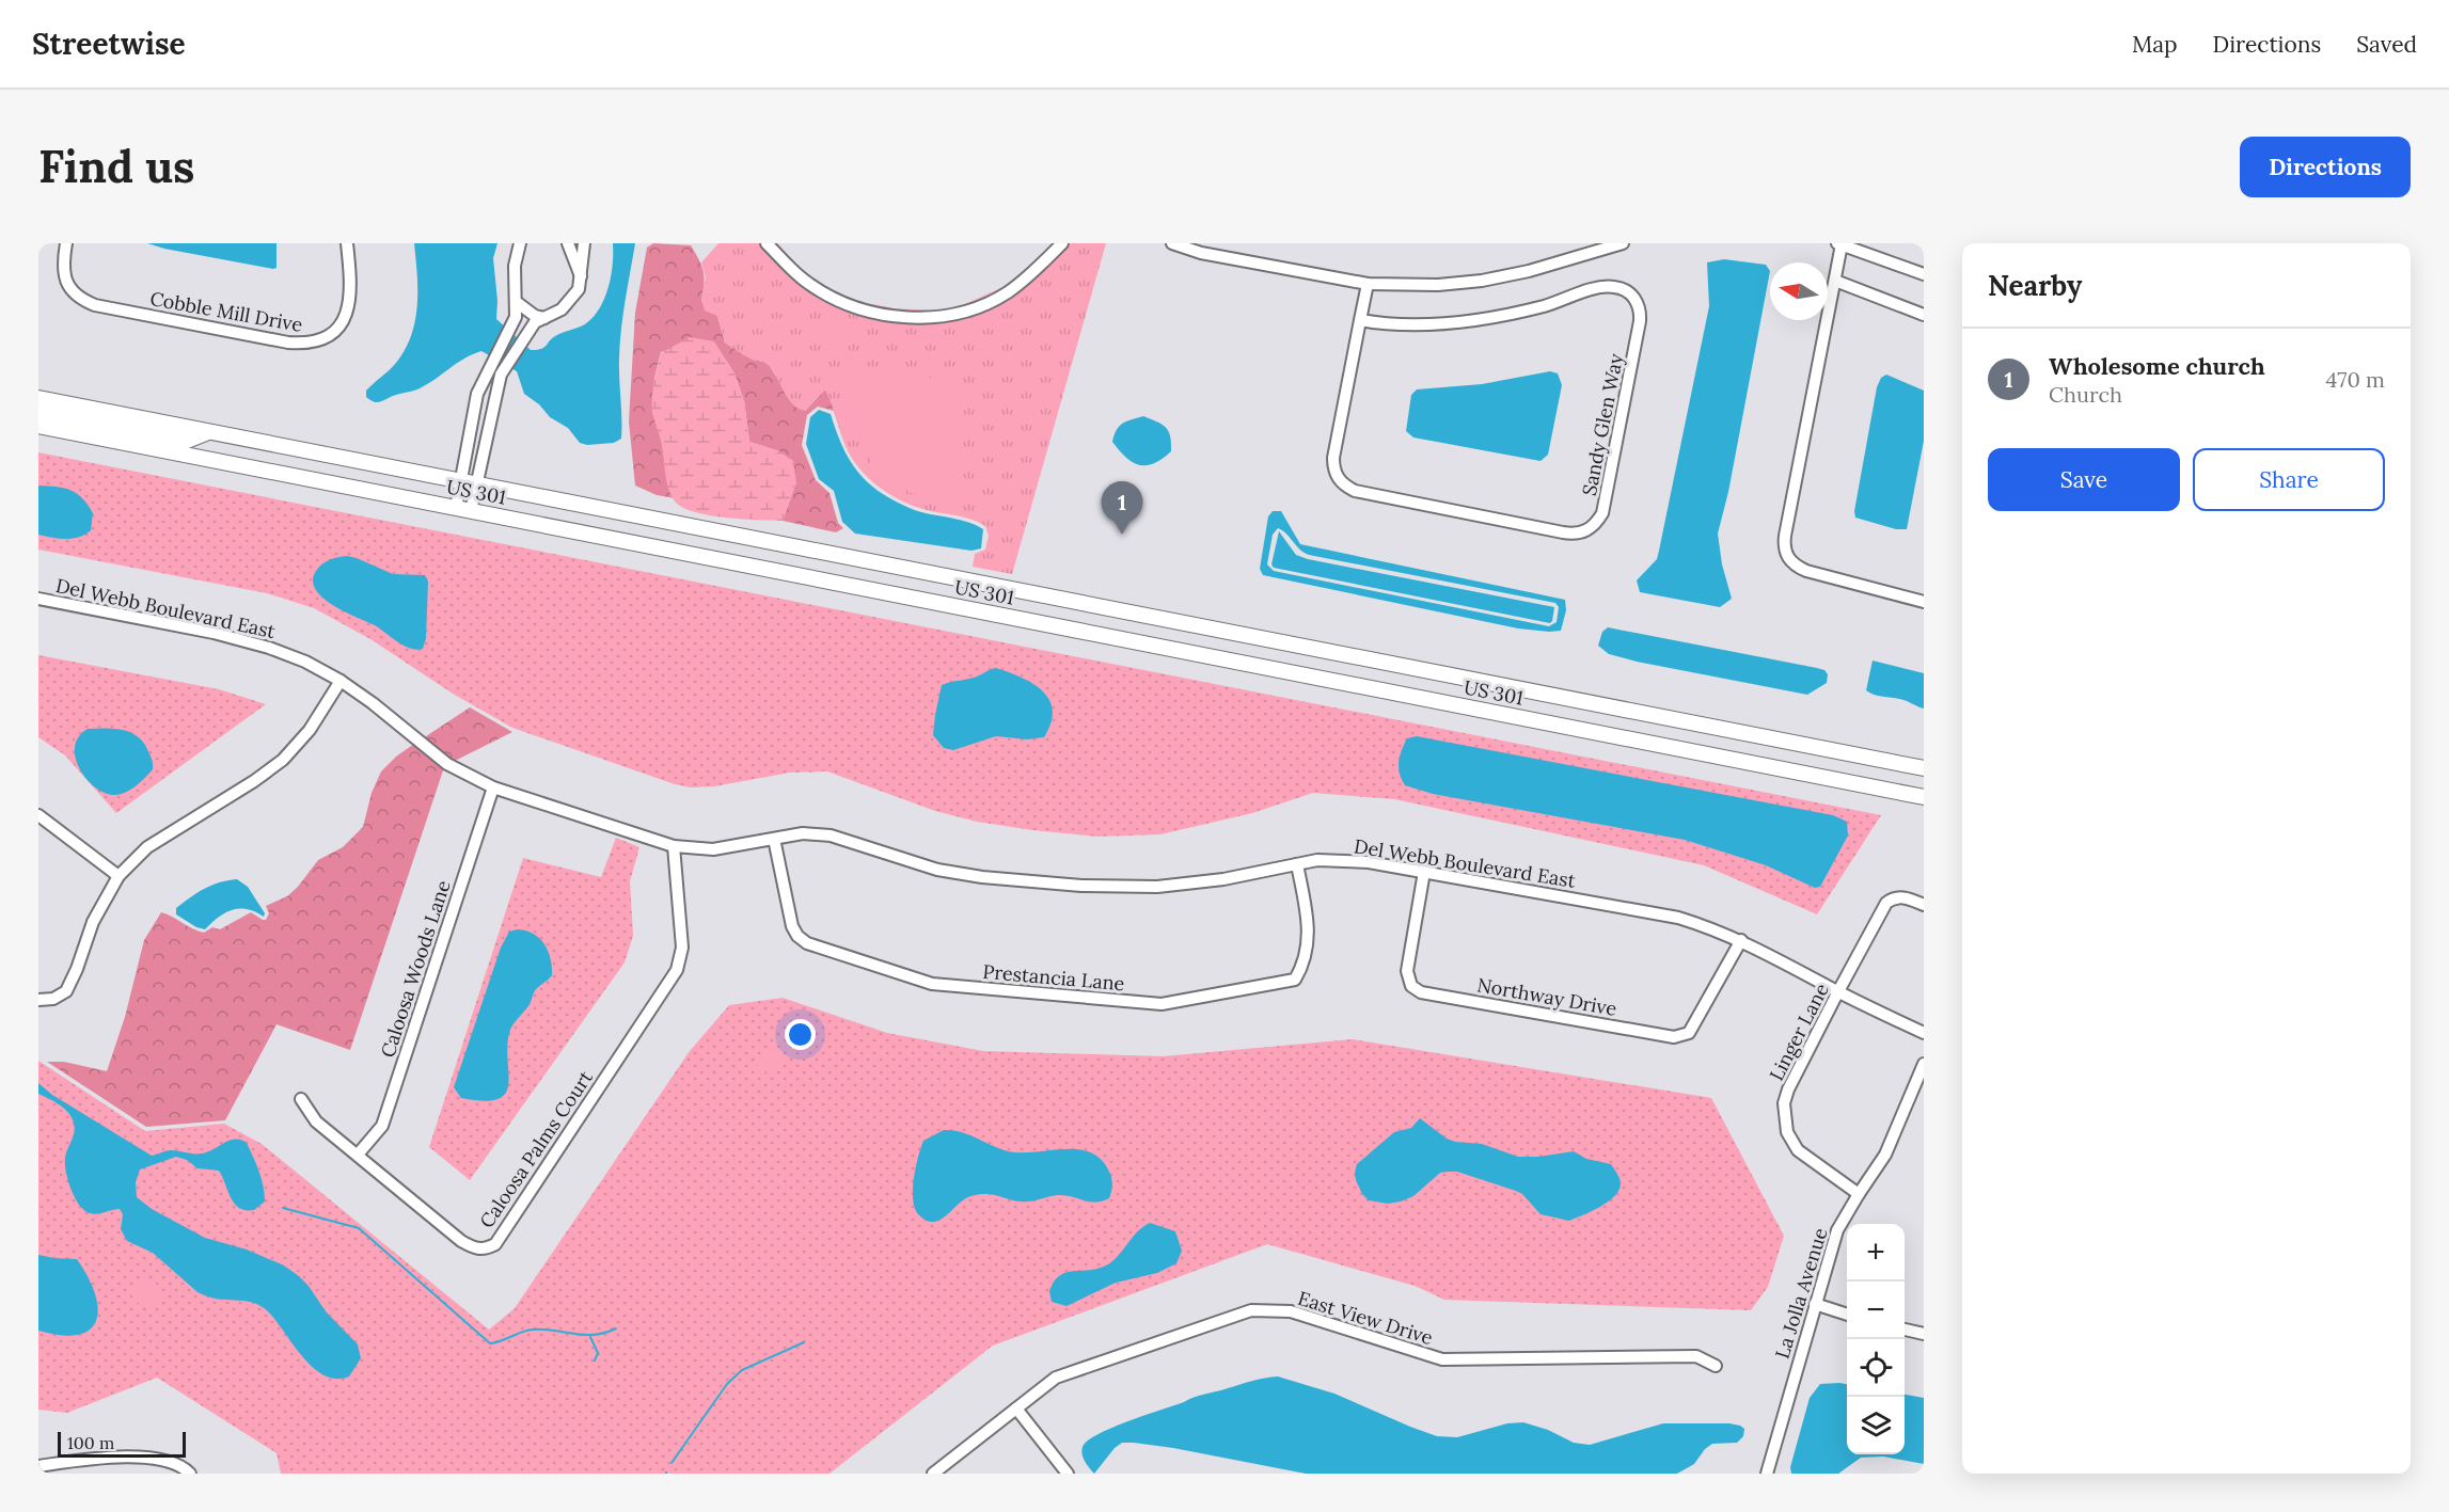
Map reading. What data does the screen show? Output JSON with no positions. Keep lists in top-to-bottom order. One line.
{"streets":{"main road":["US 301"],"street":["Cobble Mill Drive","Sandy Glen Way","Del Webb Boulevard East","Caloosa Woods Lane","Prestancia Lane","Northway Drive","Linger Lane","Caloosa Palms Court","La Jolla Avenue","East View Drive"]},"crossings":[["Del Webb Boulevard East","Caloosa Woods Lane"],["Del Webb Boulevard East","Prestancia Lane"],["Del Webb Boulevard East","Northway Drive"],["Del Webb Boulevard East","Linger Lane"],["Del Webb Boulevard East","Caloosa Palms Court"],["Caloosa Woods Lane","Caloosa Palms Court"],["Linger Lane","La Jolla Avenue"]],"scale_bar":"100 m","north":"left","page":{"header":"Streetwise","nav":["Map","Directions","Saved"],"buttons":["Directions",["Save","Share"]],"title":"Find us","heading":"Nearby","list":[{"mark":"1","name":"Wholesome church","note":"Church","value":"470 m"}],"pins":"1","map_buttons":["+","−"],"scale":"100 m"}}
